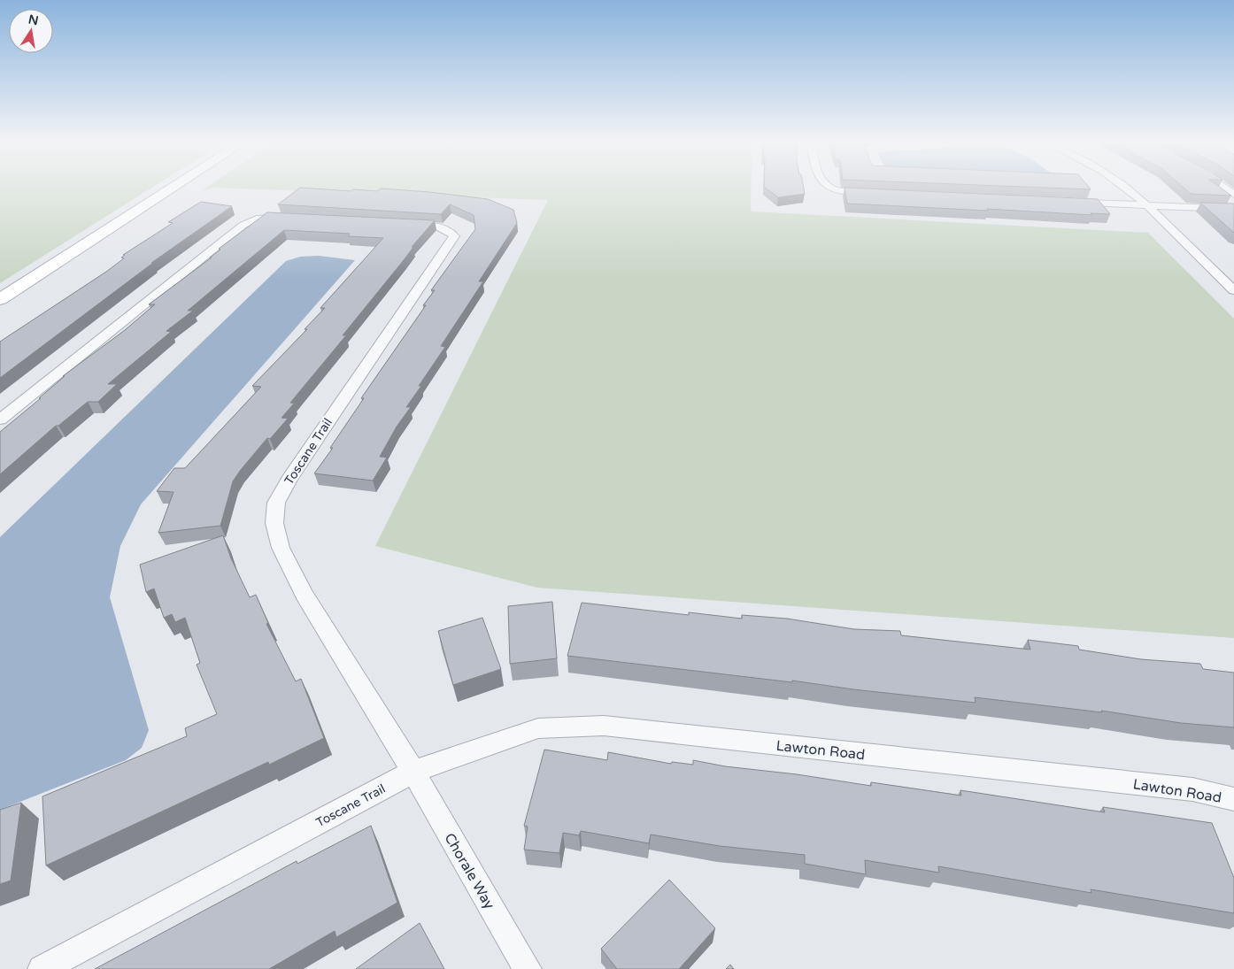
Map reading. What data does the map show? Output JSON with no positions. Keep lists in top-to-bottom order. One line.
{"streets":{"street":["Toscane Trail","Lawton Road","Chorale Way"]},"crossings":[["Toscane Trail","Lawton Road"],["Toscane Trail","Chorale Way"],["Lawton Road","Chorale Way"]],"north":"top"}
